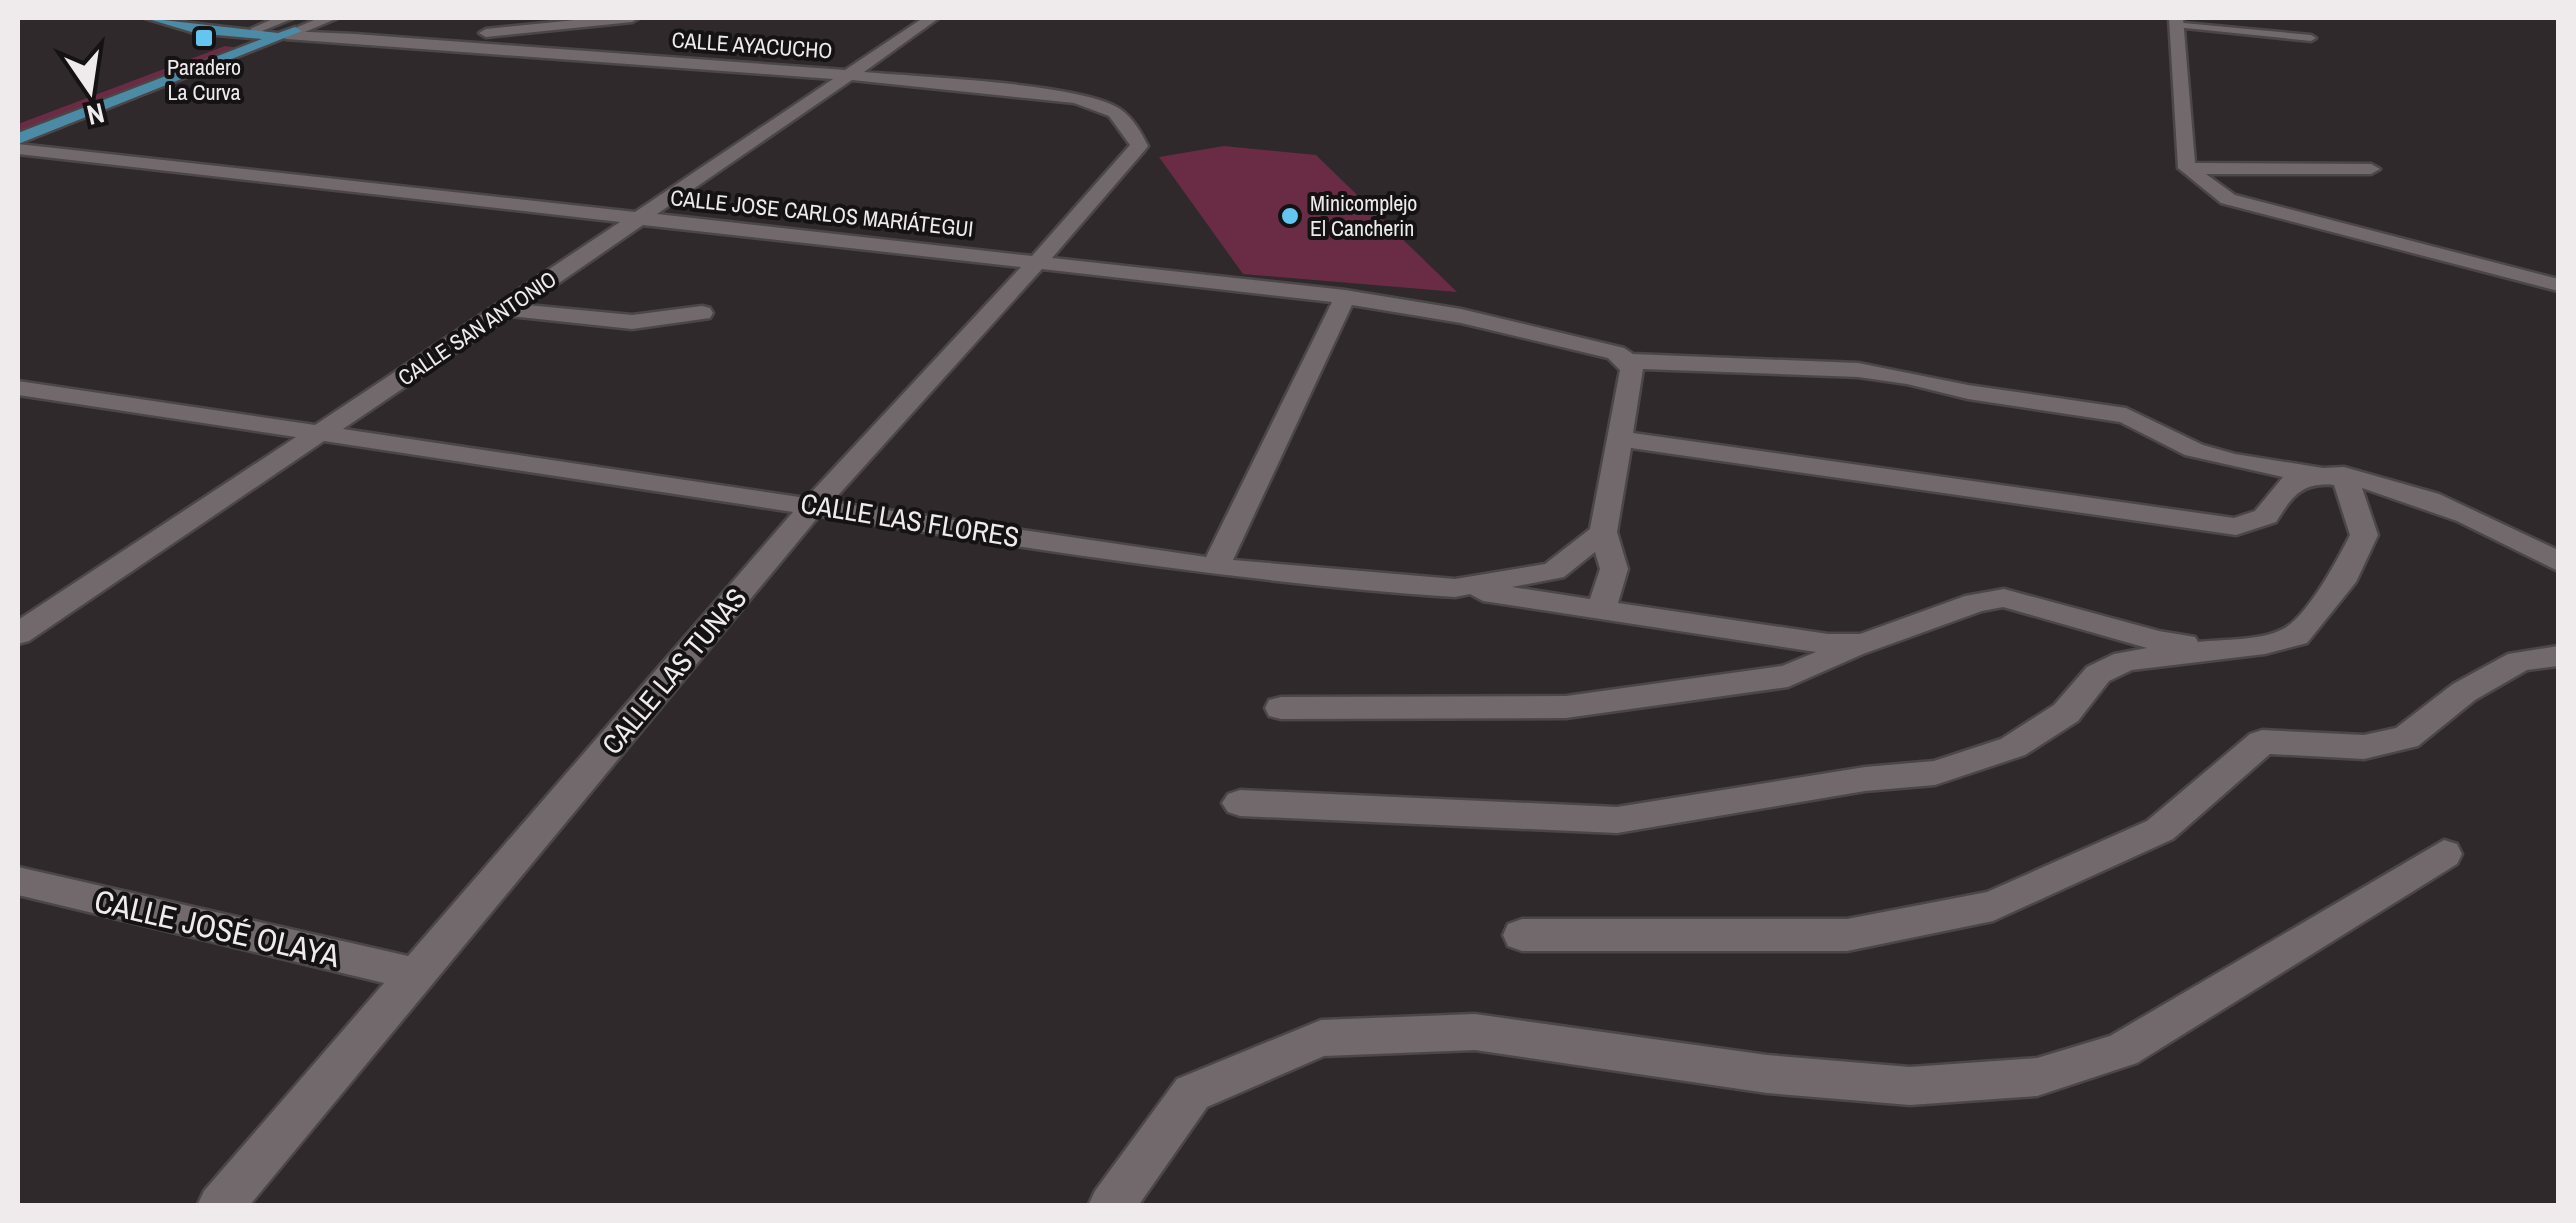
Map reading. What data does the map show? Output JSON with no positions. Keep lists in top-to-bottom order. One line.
{"streets":{"street":["CALLE AYACUCHO","CALLE JOSE CARLOS MARIÁTEGUI","CALLE SAN ANTONIO","CALLE LAS FLORES","CALLE LAS TUNAS","CALLE JOSÉ OLAYA"]},"crossings":[["CALLE AYACUCHO","CALLE SAN ANTONIO"],["CALLE AYACUCHO","CALLE LAS TUNAS"],["CALLE JOSE CARLOS MARIÁTEGUI","CALLE SAN ANTONIO"],["CALLE JOSE CARLOS MARIÁTEGUI","CALLE LAS TUNAS"],["CALLE SAN ANTONIO","CALLE LAS FLORES"],["CALLE LAS FLORES","CALLE LAS TUNAS"],["CALLE LAS TUNAS","CALLE JOSÉ OLAYA"]],"places":{"transit":["Paradero La Curva"],"other":["Minicomplejo El Cancherin"]},"north":"bottom"}
